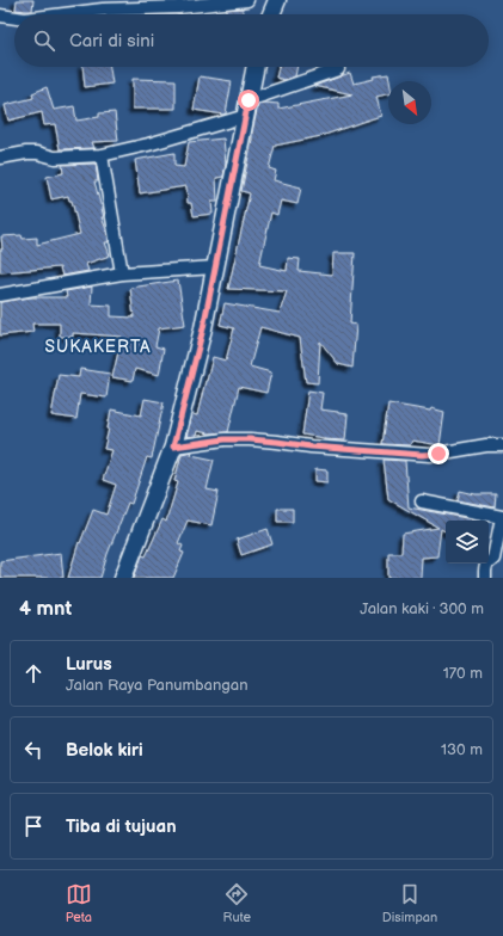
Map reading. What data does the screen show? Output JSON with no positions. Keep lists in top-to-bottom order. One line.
{"districts":["SUKAKERTA"],"north":"bottom right","page":{"search":"Cari di sini","heading":["4 mnt","Jalan kaki · 300 m"],"list":[["Lurus","Jalan Raya Panumbangan","170 m"],["Belok kiri","130 m"],"Tiba di tujuan"],"nav":["Peta","Rute","Disimpan"]}}
